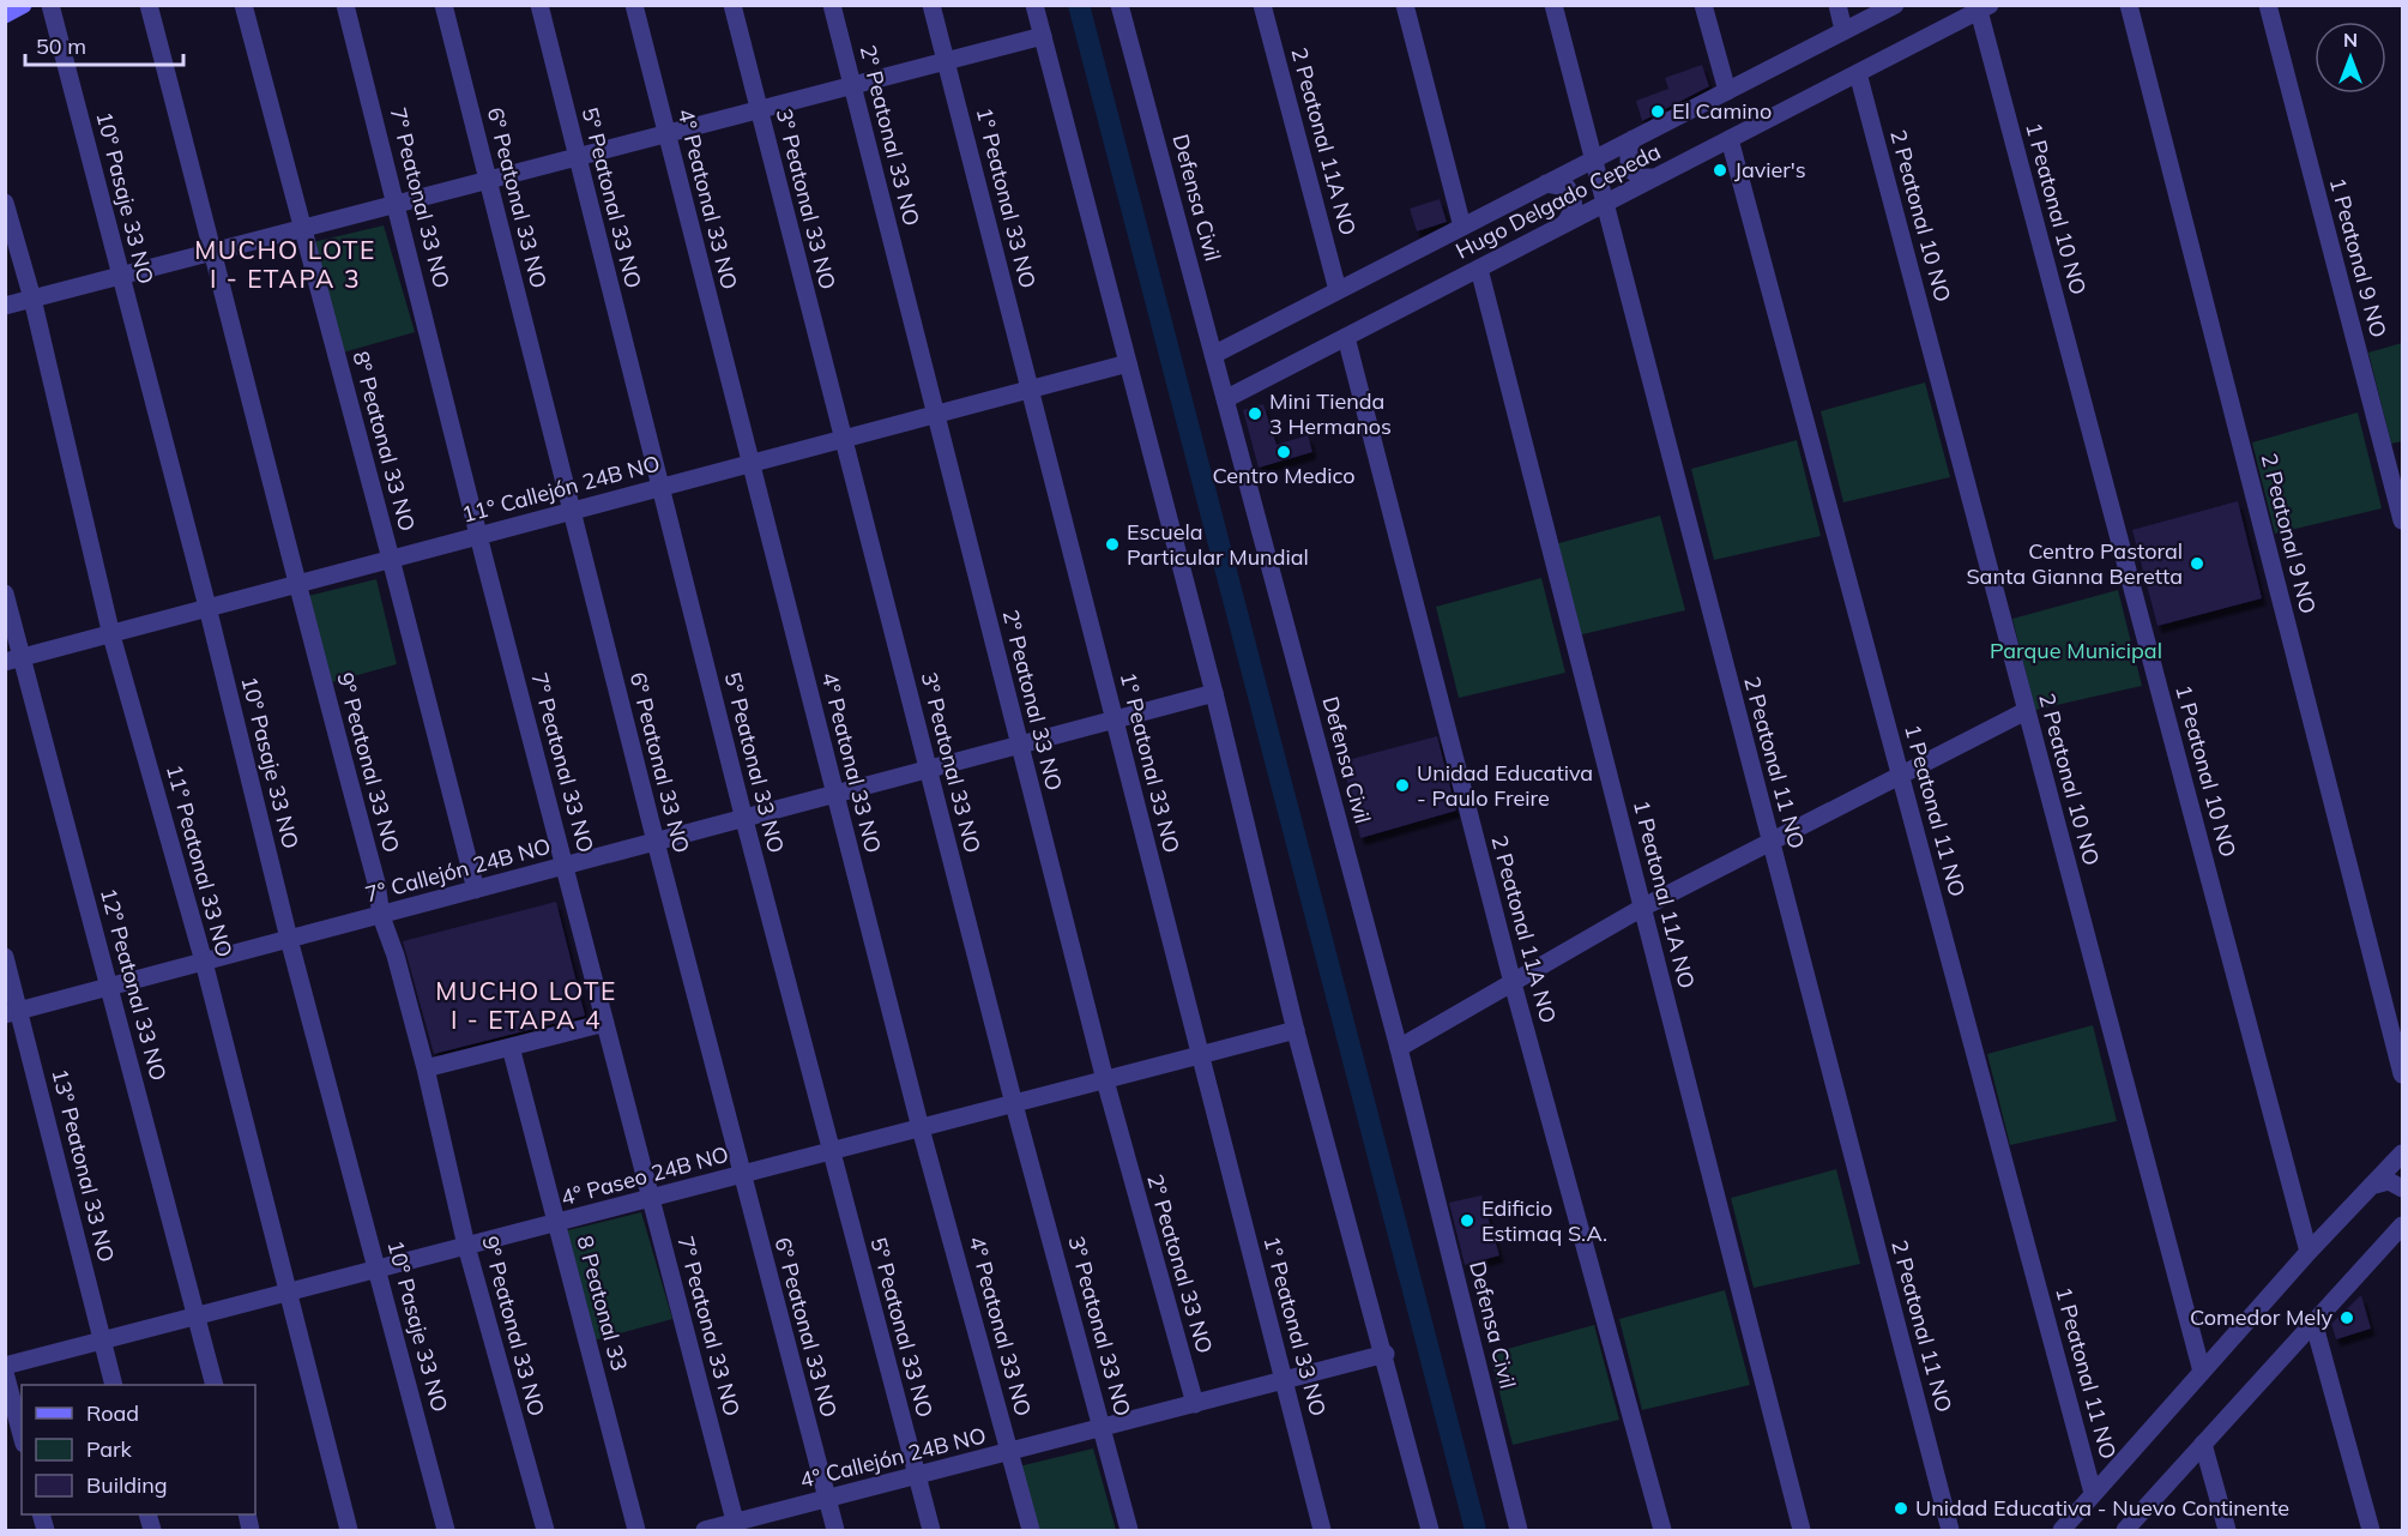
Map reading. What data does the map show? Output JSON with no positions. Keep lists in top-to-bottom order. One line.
{"streets":{"street":["2° Peatonal 33 NO","2 Peatonal 11A NO","10° Pasaje 33 NO","7° Peatonal 33 NO","6° Peatonal 33 NO","5° Peatonal 33 NO","1° Peatonal 33 NO","Defensa Civil","4° Peatonal 33 NO","3° Peatonal 33 NO","Hugo Delgado Cepeda","1 Peatonal 10 NO","2 Peatonal 10 NO","1 Peatonal 9 NO","8° Peatonal 33 NO","11° Callejón 24B NO","2 Peatonal 9 NO","9° Peatonal 33 NO","2 Peatonal 11 NO","1 Peatonal 11 NO","11° Peatonal 33 NO","7° Callejón 24B NO","1 Peatonal 11A NO","12° Peatonal 33 NO","13° Peatonal 33 NO","4° Paseo 24B NO","8 Peatonal 33","4° Callejón 24B NO"]},"crossings":[["2° Peatonal 33 NO","11° Callejón 24B NO"],["2° Peatonal 33 NO","7° Callejón 24B NO"],["2° Peatonal 33 NO","4° Paseo 24B NO"],["2° Peatonal 33 NO","4° Callejón 24B NO"],["2 Peatonal 11A NO","Hugo Delgado Cepeda"],["10° Pasaje 33 NO","11° Callejón 24B NO"],["10° Pasaje 33 NO","7° Callejón 24B NO"],["10° Pasaje 33 NO","4° Paseo 24B NO"],["7° Peatonal 33 NO","11° Callejón 24B NO"],["7° Peatonal 33 NO","7° Callejón 24B NO"],["7° Peatonal 33 NO","4° Paseo 24B NO"],["7° Peatonal 33 NO","4° Callejón 24B NO"],["6° Peatonal 33 NO","11° Callejón 24B NO"],["6° Peatonal 33 NO","7° Callejón 24B NO"],["6° Peatonal 33 NO","4° Paseo 24B NO"],["6° Peatonal 33 NO","4° Callejón 24B NO"],["5° Peatonal 33 NO","11° Callejón 24B NO"],["5° Peatonal 33 NO","7° Callejón 24B NO"],["5° Peatonal 33 NO","4° Paseo 24B NO"],["5° Peatonal 33 NO","4° Callejón 24B NO"],["1° Peatonal 33 NO","11° Callejón 24B NO"],["1° Peatonal 33 NO","7° Callejón 24B NO"],["1° Peatonal 33 NO","4° Paseo 24B NO"],["1° Peatonal 33 NO","4° Callejón 24B NO"],["Defensa Civil","Hugo Delgado Cepeda"],["4° Peatonal 33 NO","11° Callejón 24B NO"],["4° Peatonal 33 NO","7° Callejón 24B NO"],["4° Peatonal 33 NO","4° Paseo 24B NO"],["4° Peatonal 33 NO","4° Callejón 24B NO"],["3° Peatonal 33 NO","11° Callejón 24B NO"],["3° Peatonal 33 NO","7° Callejón 24B NO"],["3° Peatonal 33 NO","4° Paseo 24B NO"],["3° Peatonal 33 NO","4° Callejón 24B NO"],["Hugo Delgado Cepeda","1 Peatonal 10 NO"],["Hugo Delgado Cepeda","2 Peatonal 10 NO"],["Hugo Delgado Cepeda","2 Peatonal 11 NO"],["Hugo Delgado Cepeda","1 Peatonal 11 NO"],["Hugo Delgado Cepeda","1 Peatonal 11A NO"],["8° Peatonal 33 NO","11° Callejón 24B NO"],["8° Peatonal 33 NO","7° Callejón 24B NO"],["11° Callejón 24B NO","9° Peatonal 33 NO"],["11° Callejón 24B NO","11° Peatonal 33 NO"],["11° Callejón 24B NO","12° Peatonal 33 NO"],["9° Peatonal 33 NO","7° Callejón 24B NO"],["9° Peatonal 33 NO","4° Paseo 24B NO"],["11° Peatonal 33 NO","7° Callejón 24B NO"],["11° Peatonal 33 NO","4° Paseo 24B NO"],["7° Callejón 24B NO","12° Peatonal 33 NO"],["7° Callejón 24B NO","13° Peatonal 33 NO"],["12° Peatonal 33 NO","4° Paseo 24B NO"],["13° Peatonal 33 NO","4° Paseo 24B NO"],["4° Paseo 24B NO","8 Peatonal 33"]],"districts":["MUCHO LOTE I - ETAPA 3","MUCHO LOTE I - ETAPA 4"],"parks":["Parque Municipal"],"places":["El Camino","Javier's","Mini Tienda 3 Hermanos","Centro Medico","Escuela Particular Mundial","Centro Pastoral Santa Gianna Beretta","Unidad Educativa - Paulo Freire","Edificio Estimaq S.A.","Comedor Mely","Unidad Educativa - Nuevo Continente"],"legend":["Road","Park","Building"],"scale_bar":"50 m","north":"top"}
